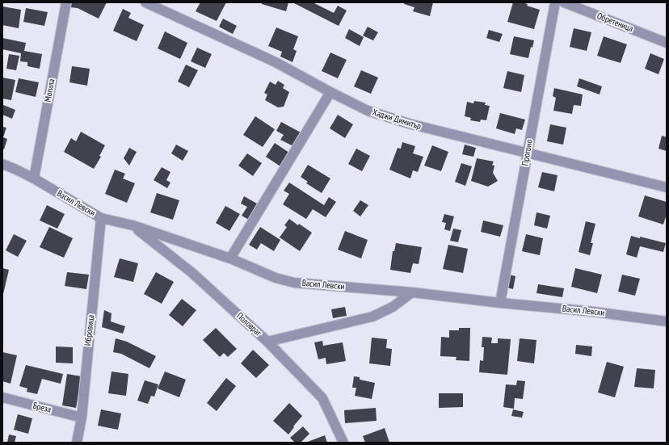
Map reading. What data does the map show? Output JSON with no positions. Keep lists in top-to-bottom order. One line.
{"streets":{"street":["Обретеница","Могила","Хаджи Димитър","Прогоно","Васил Левски","Половраг","Ибровица","Бреза"]},"crossings":[["Могила","Васил Левски"],["Хаджи Димитър","Прогоно"],["Прогоно","Васил Левски"],["Васил Левски","Половраг"],["Васил Левски","Ибровица"],["Ибровица","Бреза"]]}
